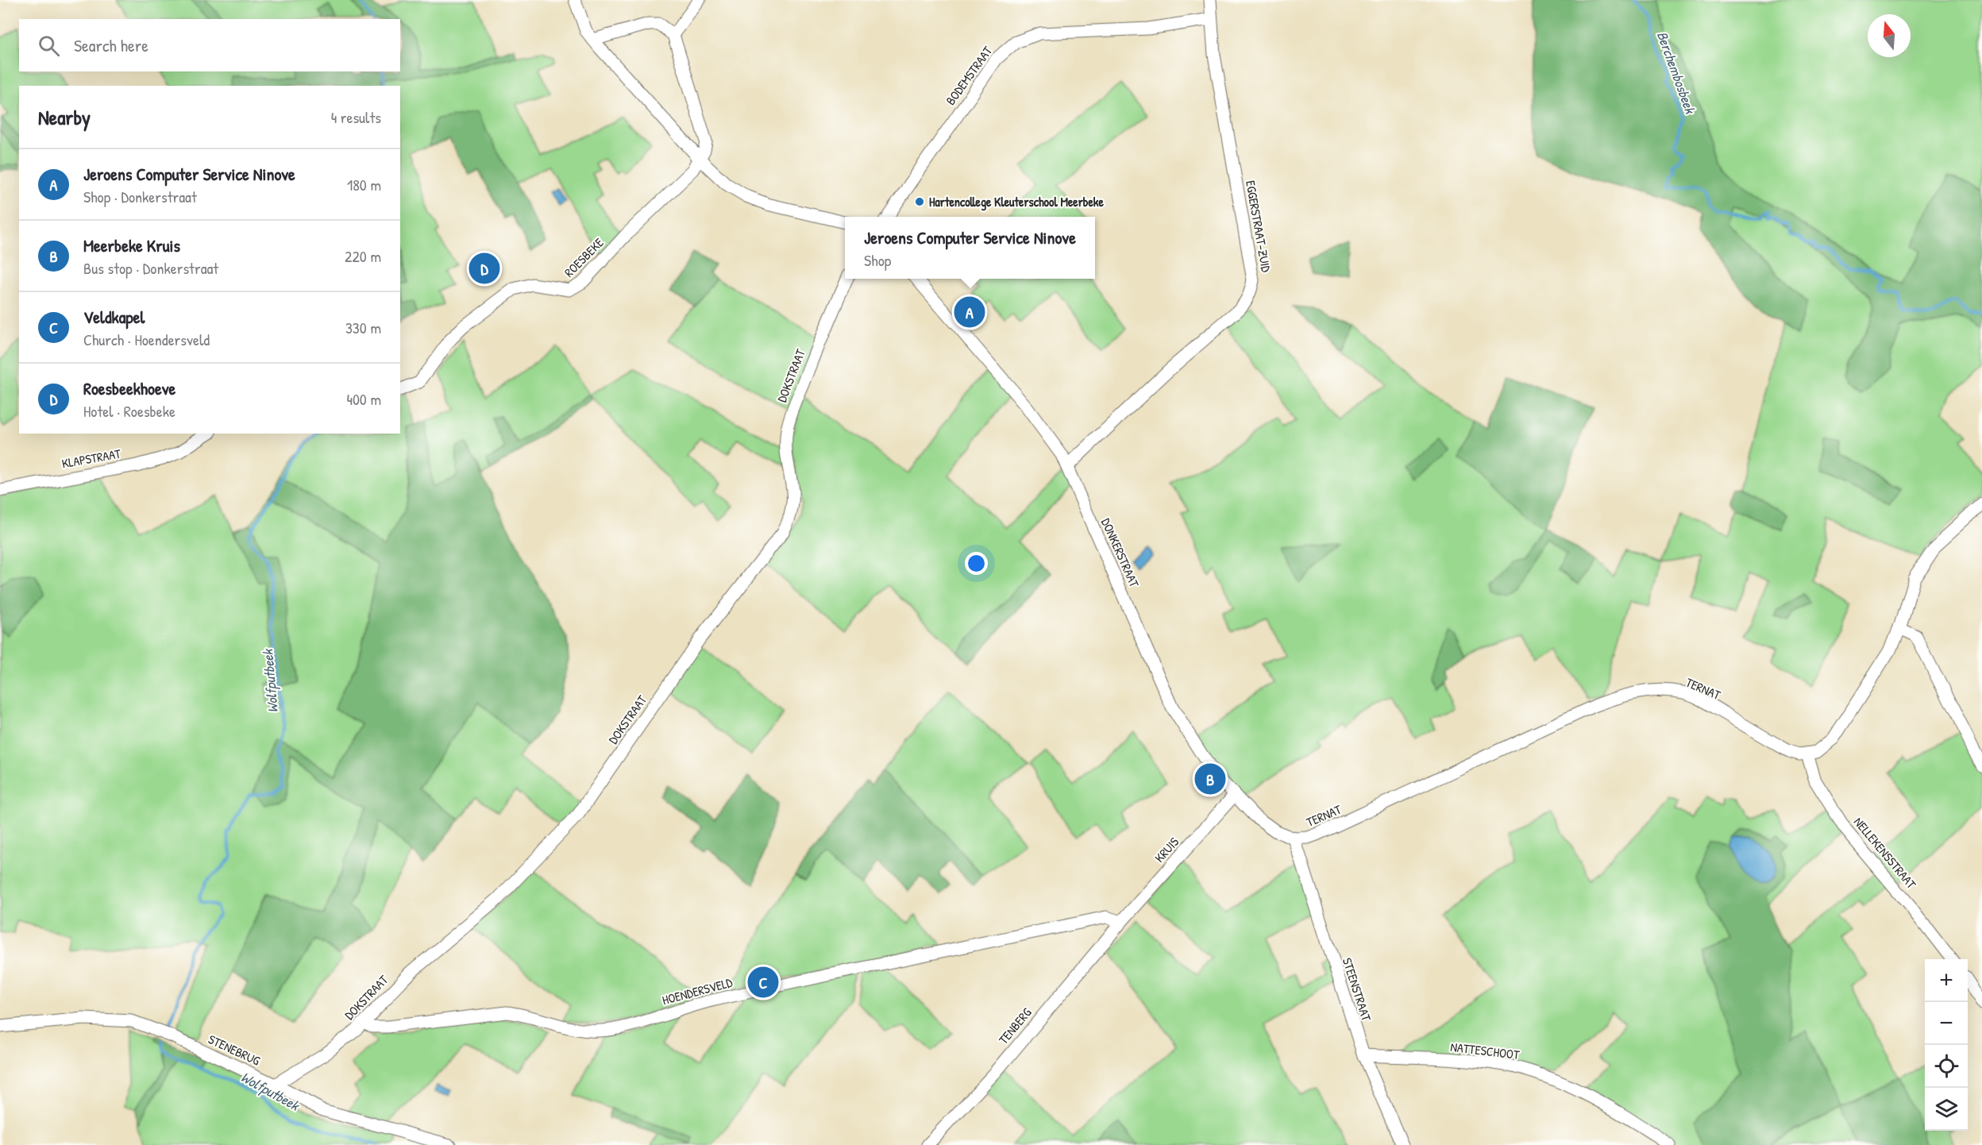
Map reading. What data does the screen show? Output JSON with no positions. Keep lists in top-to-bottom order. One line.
{"streets":{"street":["BODEMSTRAAT","EGGERSTRAAT-ZUID","ROESBEKE","DOKSTRAAT","KLAPSTRAAT","DONKERSTRAAT","TERNAT","KRUIS","NELLEKENSSTRAAT","STEENSTRAAT","HOENDERSVELD","TENBERG","STENEBRUG","NATTESCHOOT"]},"crossings":[["BODEMSTRAAT","EGGERSTRAAT-ZUID"],["EGGERSTRAAT-ZUID","DONKERSTRAAT"],["DOKSTRAAT","HOENDERSVELD"],["DOKSTRAAT","STENEBRUG"],["DONKERSTRAAT","TERNAT"],["DONKERSTRAAT","KRUIS"],["DONKERSTRAAT","STEENSTRAAT"],["TERNAT","NELLEKENSSTRAAT"],["TERNAT","STEENSTRAAT"],["KRUIS","HOENDERSVELD"],["KRUIS","TENBERG"],["STEENSTRAAT","NATTESCHOOT"],["HOENDERSVELD","TENBERG"]],"water":["Berchembosbeek","Wolfputbeek"],"places":["Hartencollege Kleuterschool Meerbeke"],"north":"top","page":{"search":"Search here","heading":["Nearby","4 results"],"list":[{"mark":"A","name":"Jeroens Computer Service Ninove","note":"Shop · Donkerstraat","value":"180 m"},{"mark":"B","name":"Meerbeke Kruis","note":"Bus stop · Donkerstraat","value":"220 m"},{"mark":"C","name":"Veldkapel","note":"Church · Hoendersveld","value":"330 m"},{"mark":"D","name":"Roesbeekhoeve","note":"Hotel · Roesbeke","value":"400 m"}],"popup":["Jeroens Computer Service Ninove","Shop"],"pins":["D","A","B","C"],"map_buttons":["+","−"]}}
